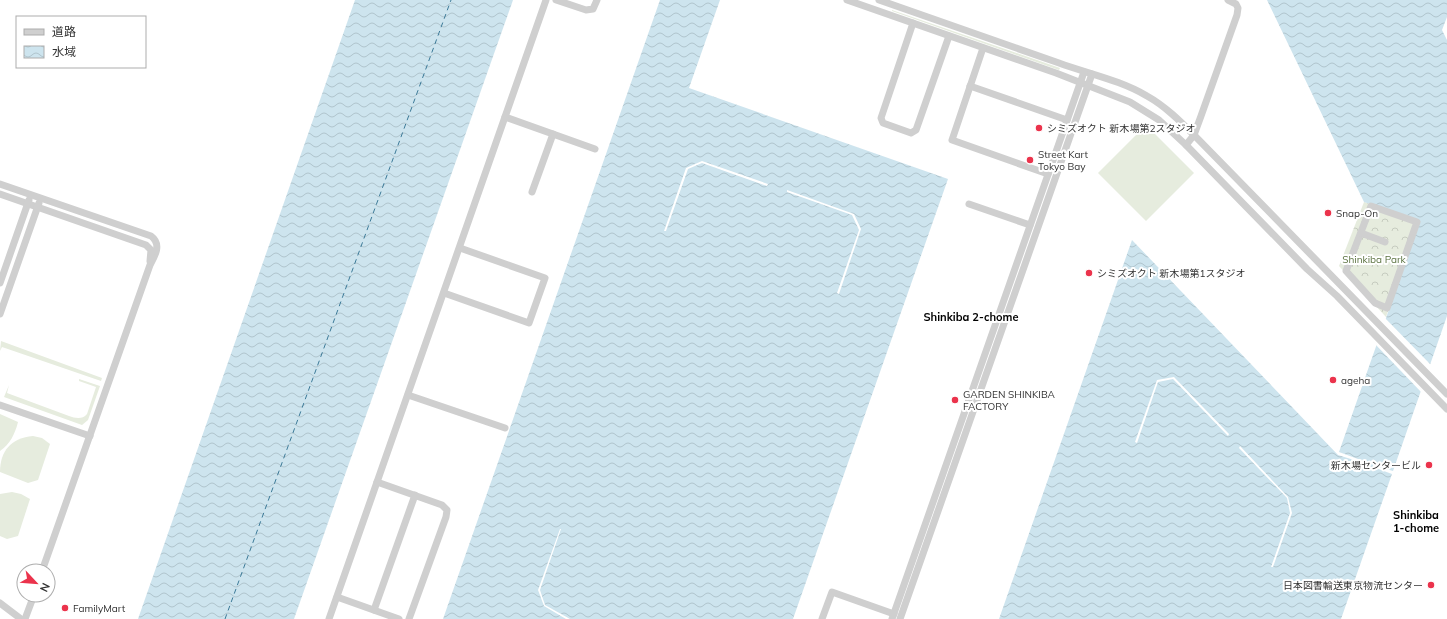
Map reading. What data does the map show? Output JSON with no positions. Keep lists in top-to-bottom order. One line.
{"districts":["Shinkiba 2-chome","Shinkiba 1-chome"],"parks":["Shinkiba Park"],"places":["シミズオクト 新木場第2スタジオ","Street Kart Tokyo Bay","Snap-On","シミズオクト 新木場第1スタジオ","ageha","GARDEN SHINKIBA FACTORY","新木場センタービル","日本図書輸送東京物流センター","FamilyMart"],"legend":["道路","水域"],"north":"bottom right"}
